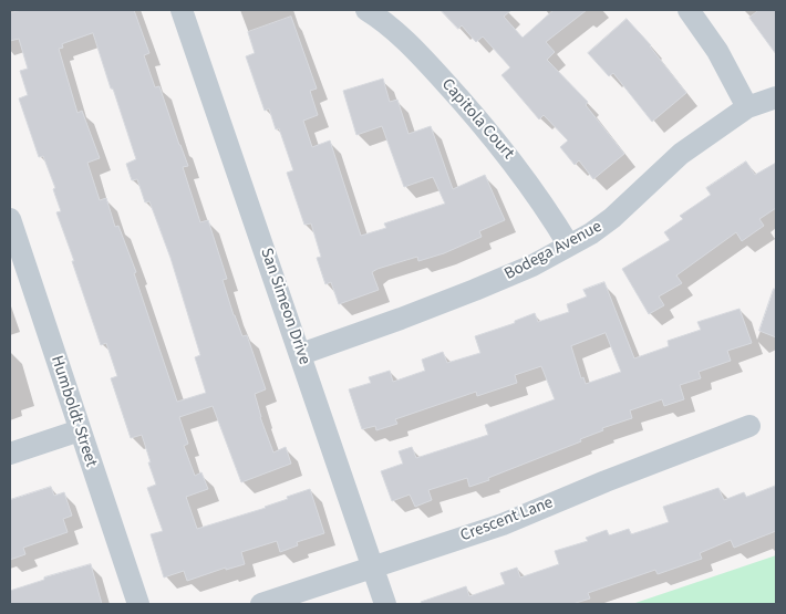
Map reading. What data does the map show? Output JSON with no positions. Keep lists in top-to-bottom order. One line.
{"streets":{"street":["Capitola Court","Bodega Avenue","San Simeon Drive","Humboldt Street","Crescent Lane"]},"crossings":[["Capitola Court","Bodega Avenue"],["Bodega Avenue","San Simeon Drive"],["San Simeon Drive","Crescent Lane"]]}
